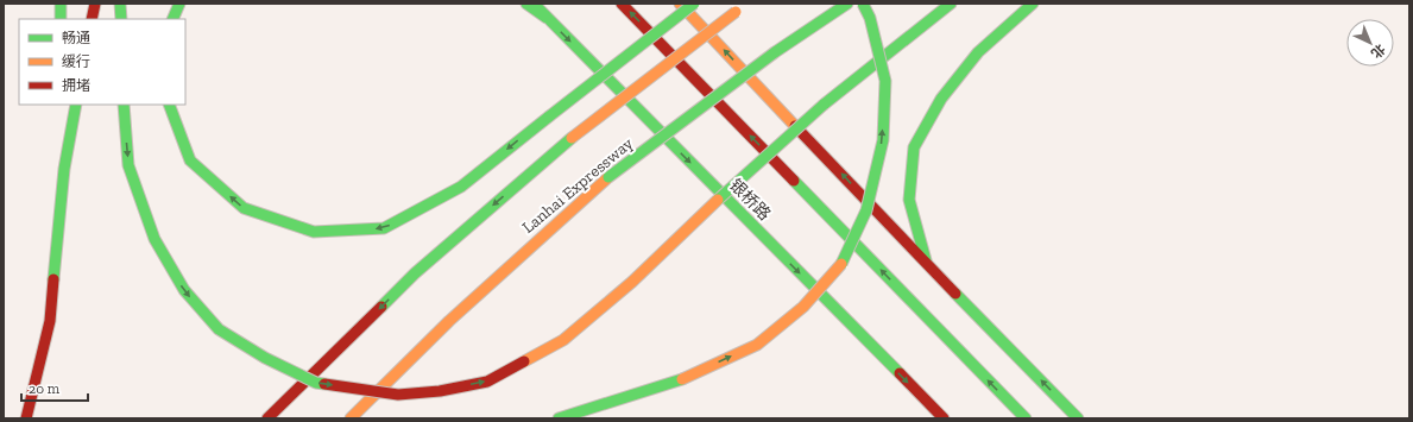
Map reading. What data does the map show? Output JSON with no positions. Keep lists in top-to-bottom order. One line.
{"streets":{"main road":["Lanhai Expressway","银桥路"]},"legend":["畅通","缓行","拥堵"],"scale_bar":"20 m","north":"bottom right"}
